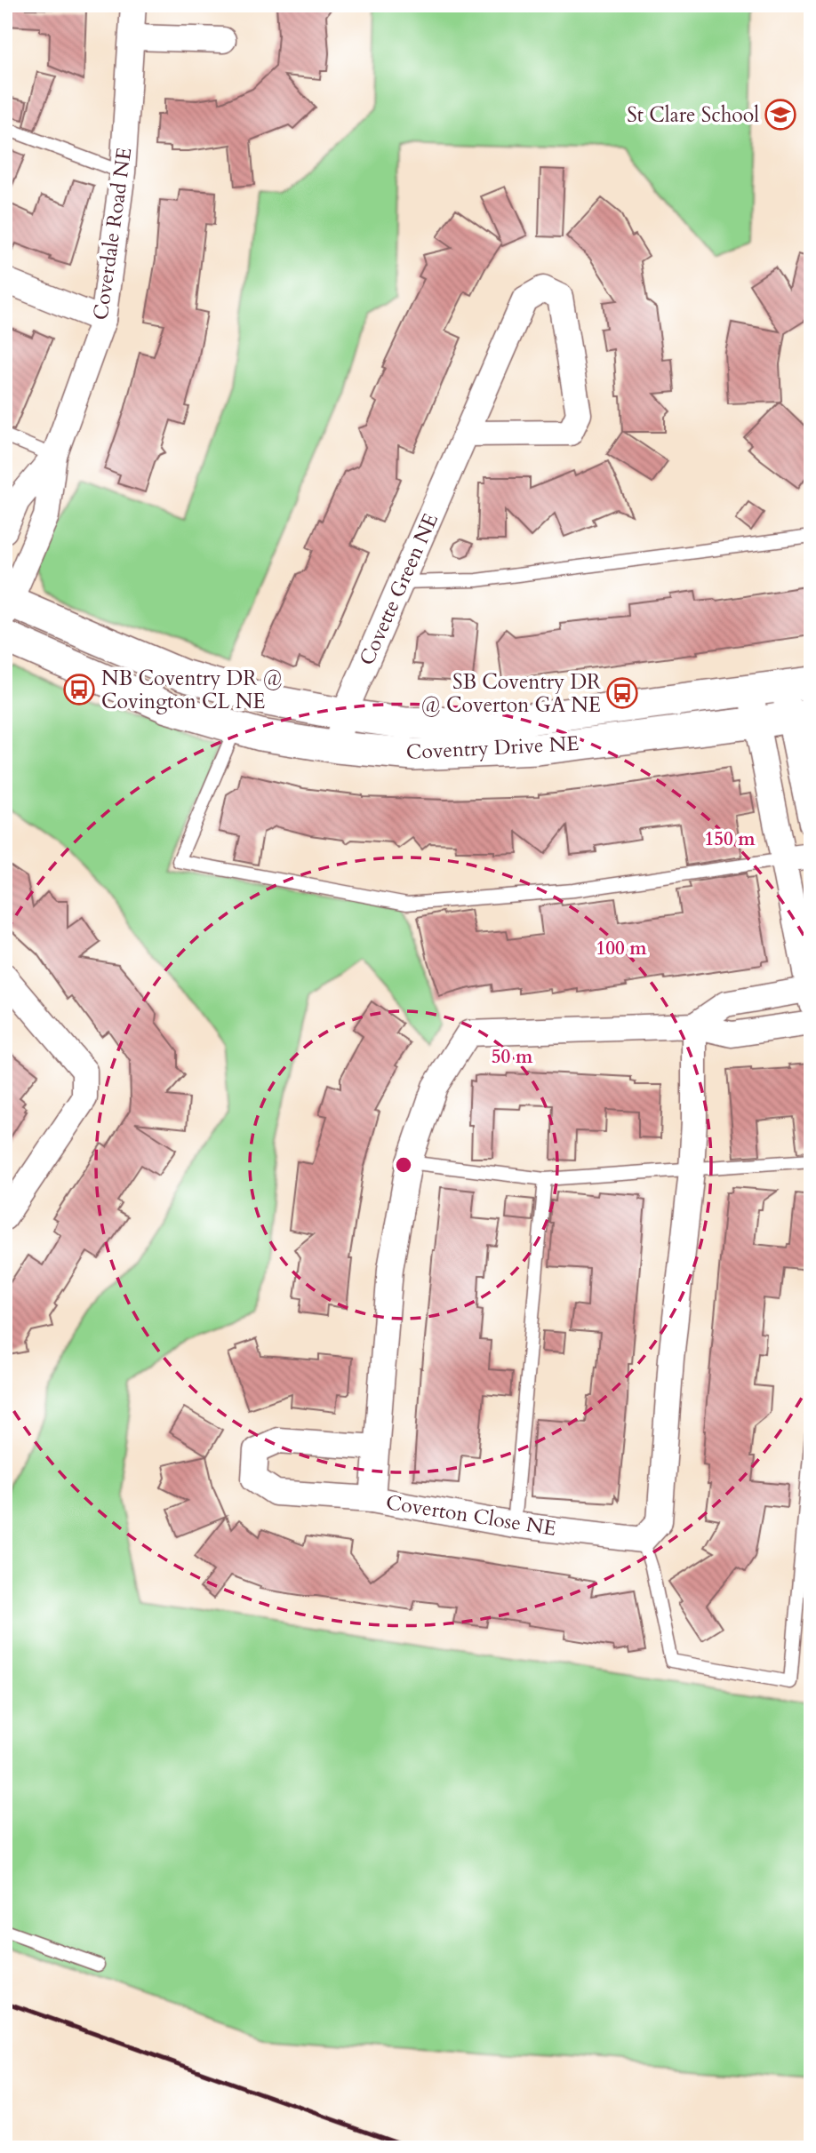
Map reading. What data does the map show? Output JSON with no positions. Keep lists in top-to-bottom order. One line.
{"streets":{"street":["Coverdale Road NE","Covette Green NE","Coventry Drive NE","Coverton Close NE"]},"crossings":[["Coverdale Road NE","Coventry Drive NE"],["Covette Green NE","Coventry Drive NE"]],"places":{"school or university":["St Clare School"],"bus stop":["NB Coventry DR @ Covington CL NE","SB Coventry DR @ Coverton GA NE"]},"rings":["150 m","100 m","50 m"]}
